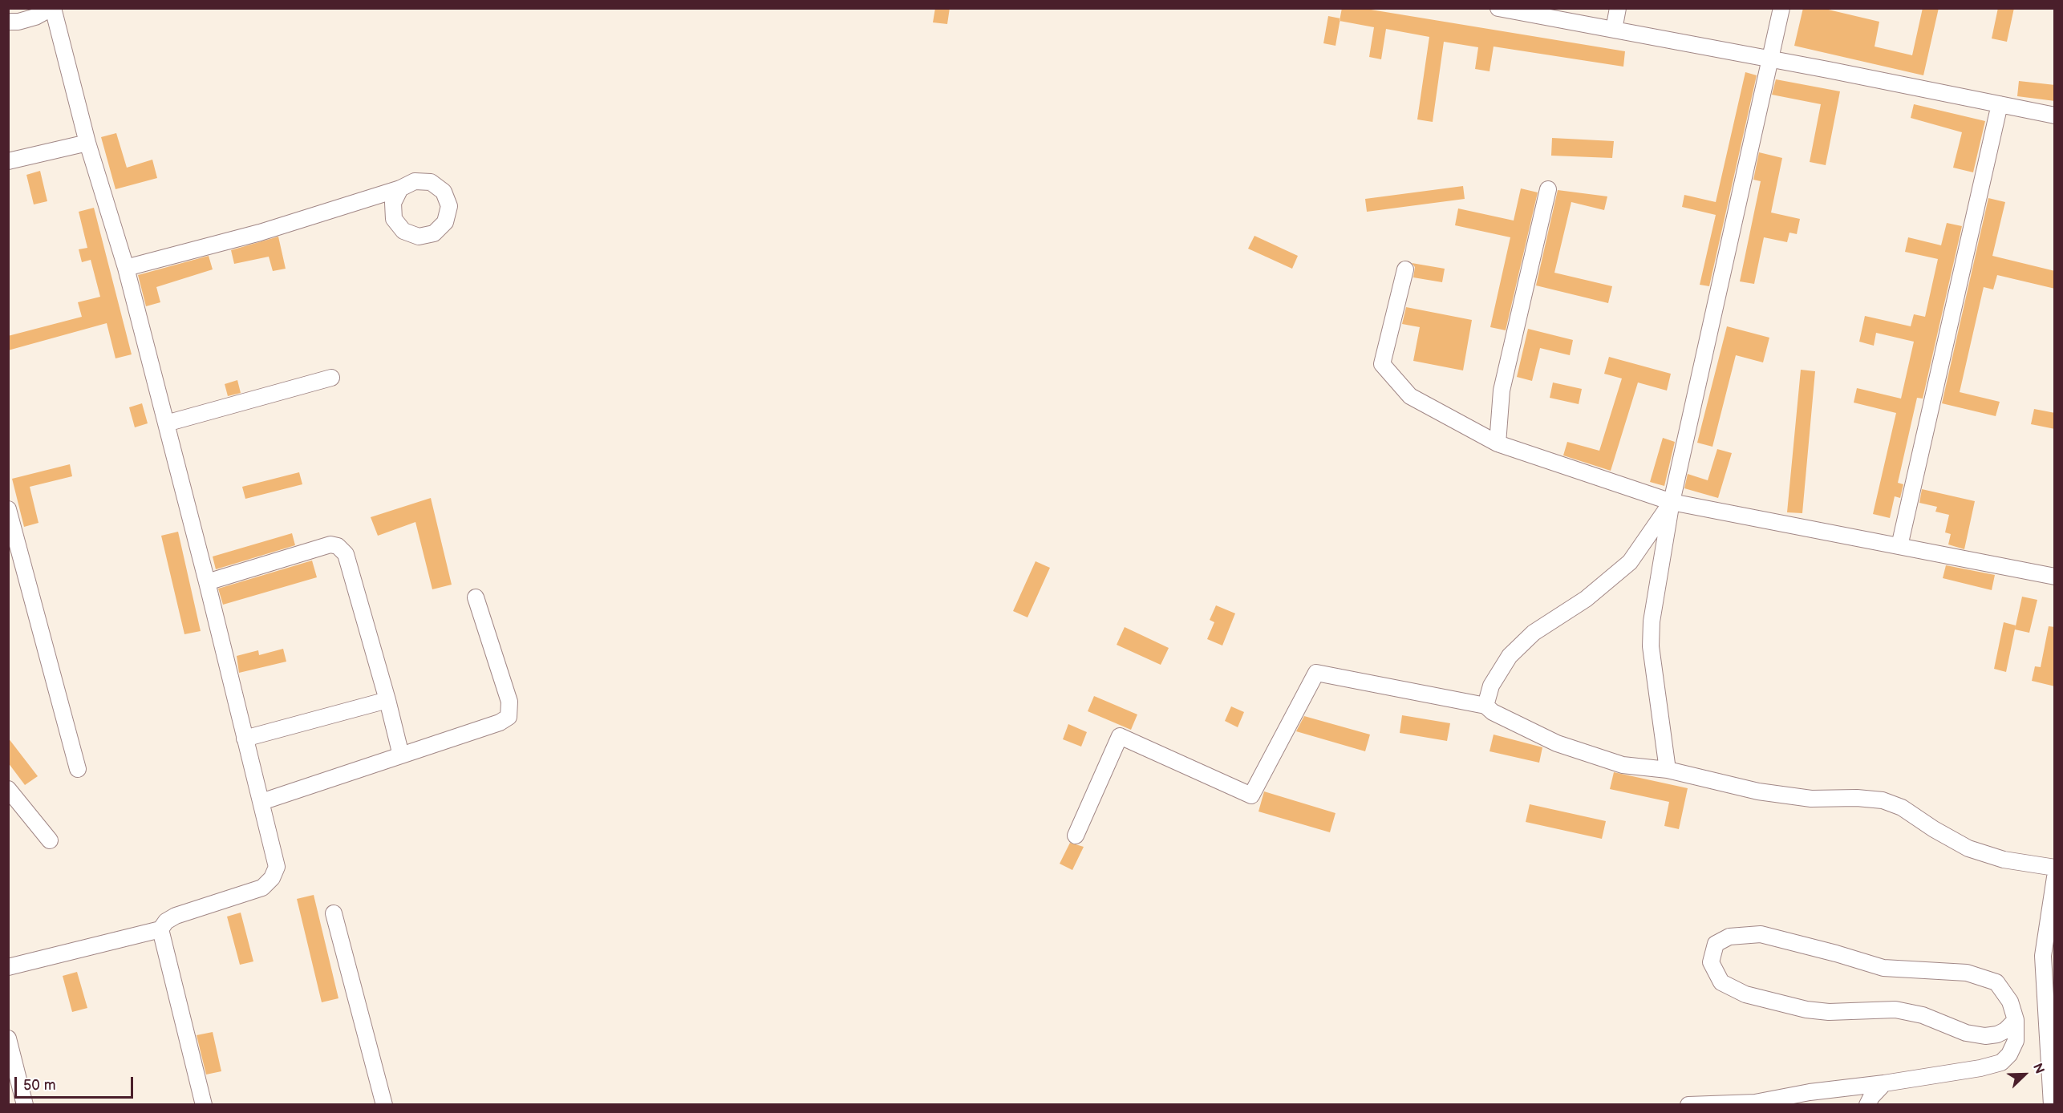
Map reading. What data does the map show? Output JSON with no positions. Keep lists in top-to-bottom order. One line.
{"scale_bar":"50 m","north":"top right"}
